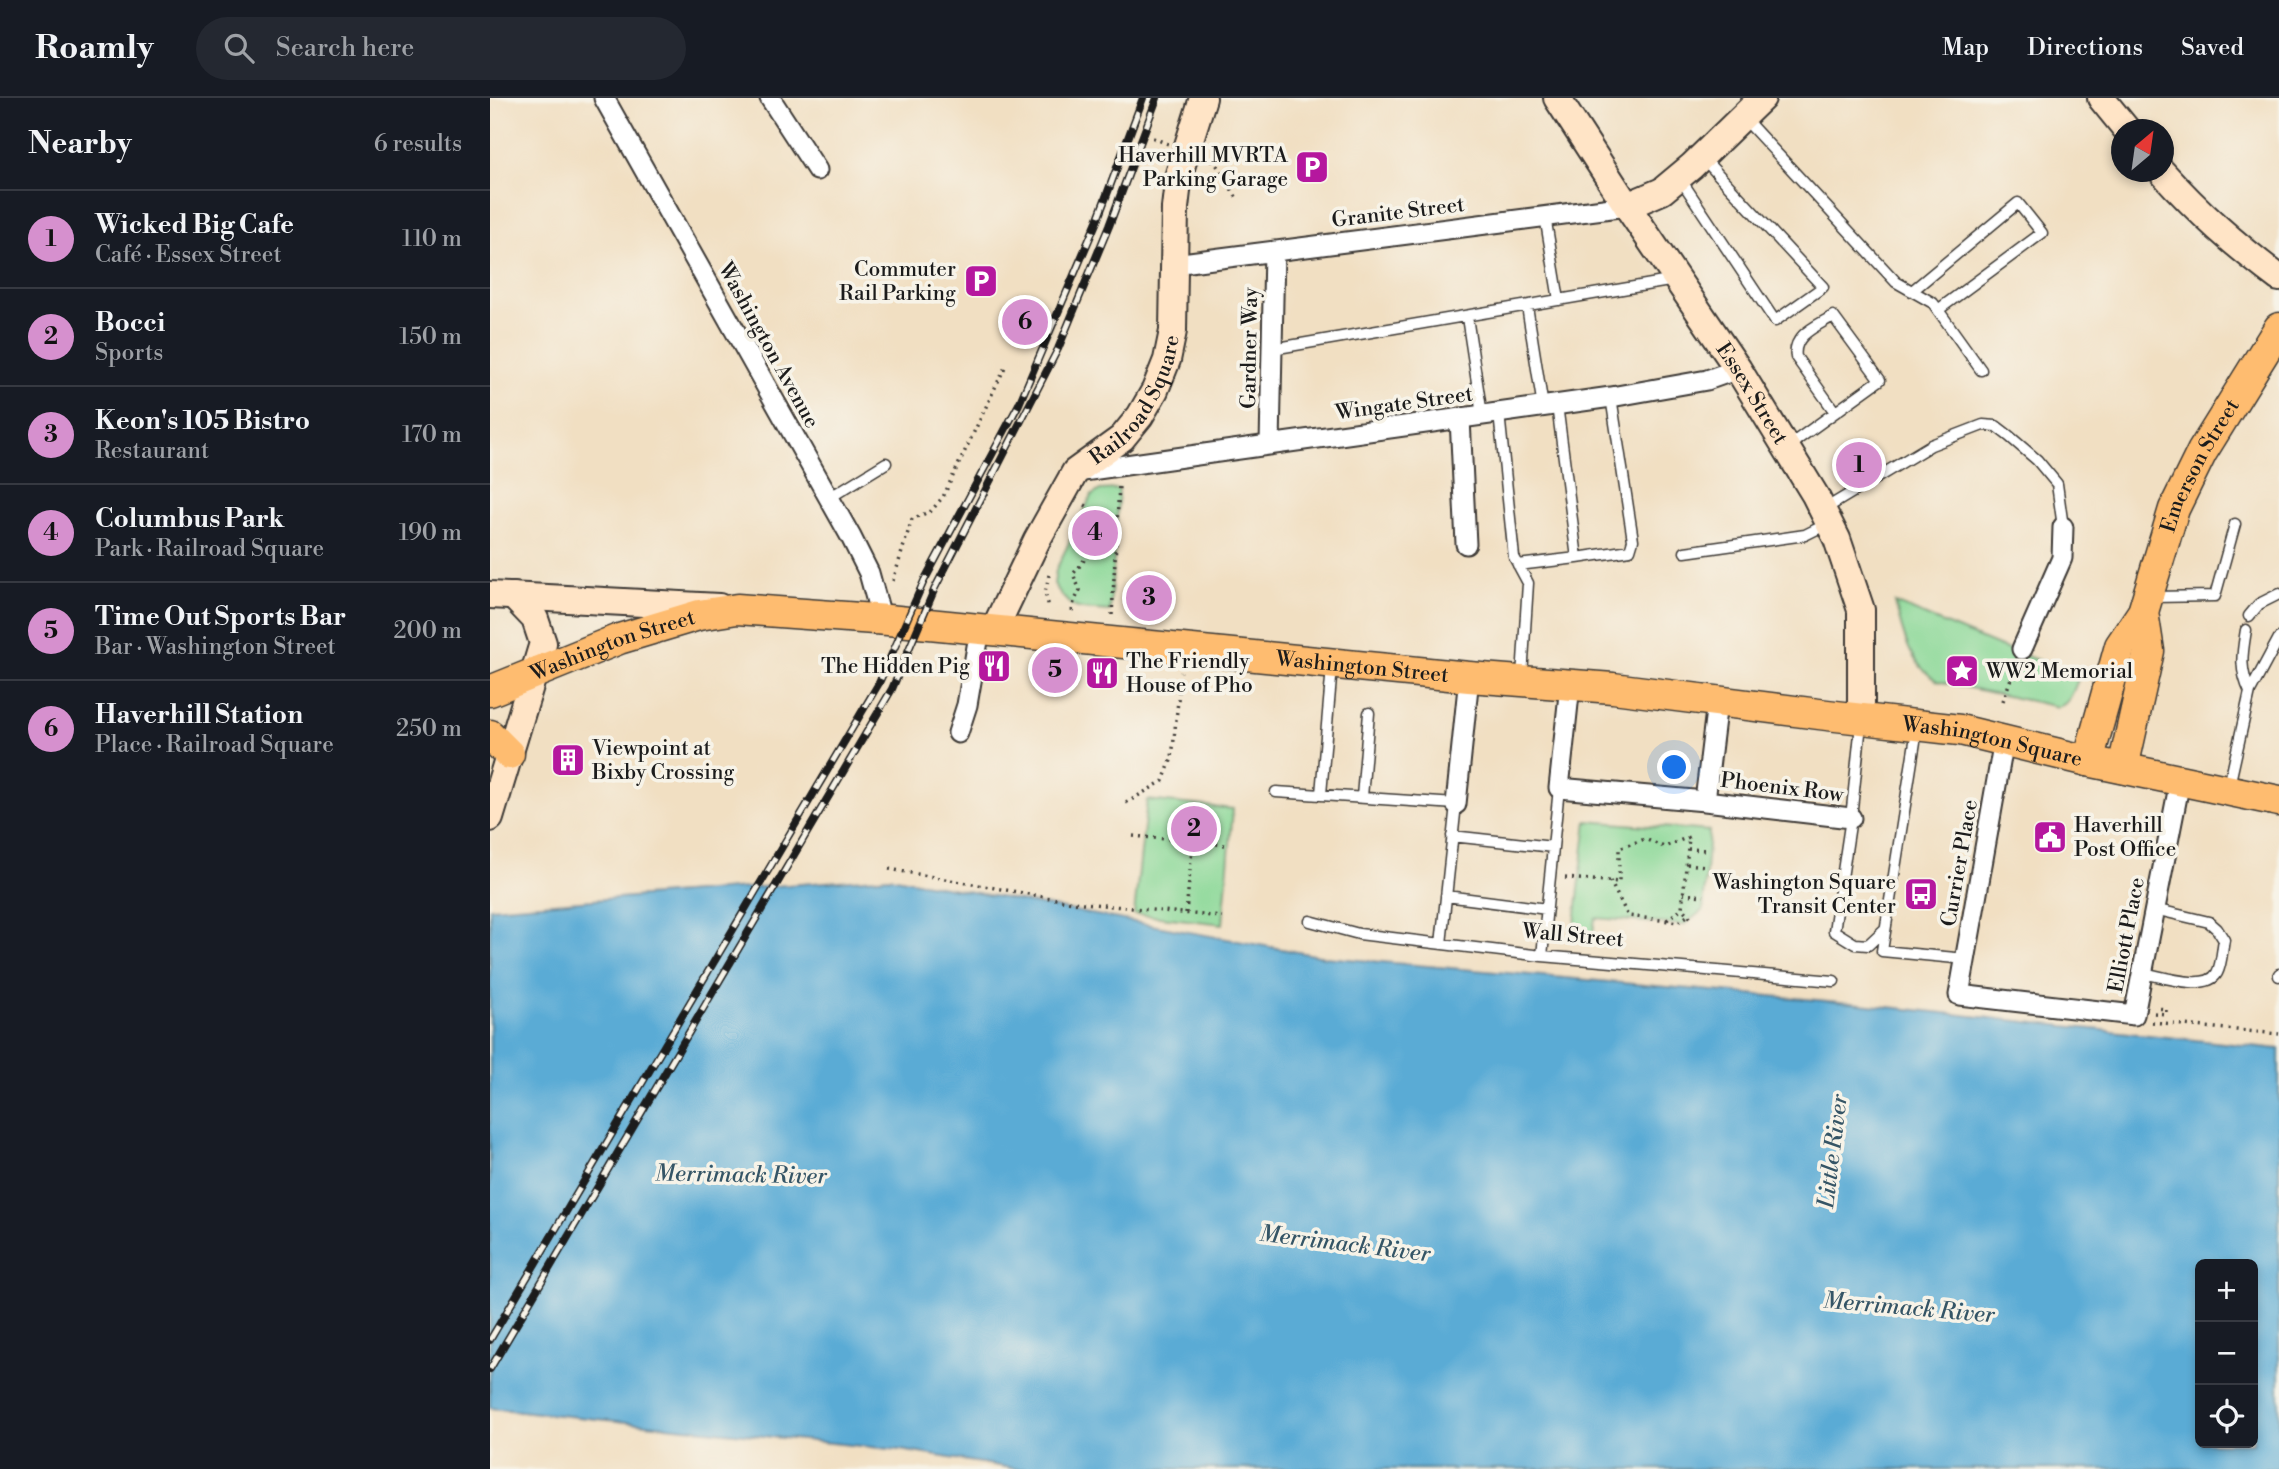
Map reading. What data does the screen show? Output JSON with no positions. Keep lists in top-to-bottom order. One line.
{"streets":{"main road":["Essex Street","Railroad Square","Emerson Street","Washington Street","Washington Square"],"street":["Granite Street","Washington Avenue","Gardner Way","Wingate Street","Phoenix Row","Currier Place","Elliott Place"],"lane":["Wall Street"]},"crossings":[["Granite Street","Gardner Way"],["Granite Street","Essex Street"],["Granite Street","Railroad Square"],["Washington Avenue","Washington Street"],["Gardner Way","Wingate Street"],["Essex Street","Wingate Street"],["Essex Street","Washington Street"],["Essex Street","Washington Square"],["Railroad Square","Wingate Street"],["Railroad Square","Washington Street"],["Emerson Street","Washington Square"],["Washington Street","Washington Square"],["Washington Square","Currier Place"],["Washington Square","Elliott Place"],["Currier Place","Elliott Place"]],"water":["Little River","Merrimack River"],"places":{"parking":["Haverhill MVRTA Parking Garage","Commuter Rail Parking"],"restaurant":["The Hidden Pig","The Friendly House of Pho"],"place":["WW2 Memorial"],"building":["Viewpoint at Bixby Crossing"],"public building":["Haverhill Post Office"],"bus stop":["Washington Square Transit Center"]},"north":"top right","page":{"header":"Roamly","search":"Search here","nav":["Map","Directions","Saved"],"heading":["Nearby","6 results"],"list":[{"mark":"1","name":"Wicked Big Cafe","note":"Café · Essex Street","value":"110 m"},{"mark":"2","name":"Bocci","note":"Sports","value":"150 m"},{"mark":"3","name":"Keon's 105 Bistro","note":"Restaurant","value":"170 m"},{"mark":"4","name":"Columbus Park","note":"Park · Railroad Square","value":"190 m"},{"mark":"5","name":"Time Out Sports Bar","note":"Bar · Washington Street","value":"200 m"},{"mark":"6","name":"Haverhill Station","note":"Place · Railroad Square","value":"250 m"}],"pins":["6","1","4","3","5","2"],"map_buttons":["+","−"]}}
